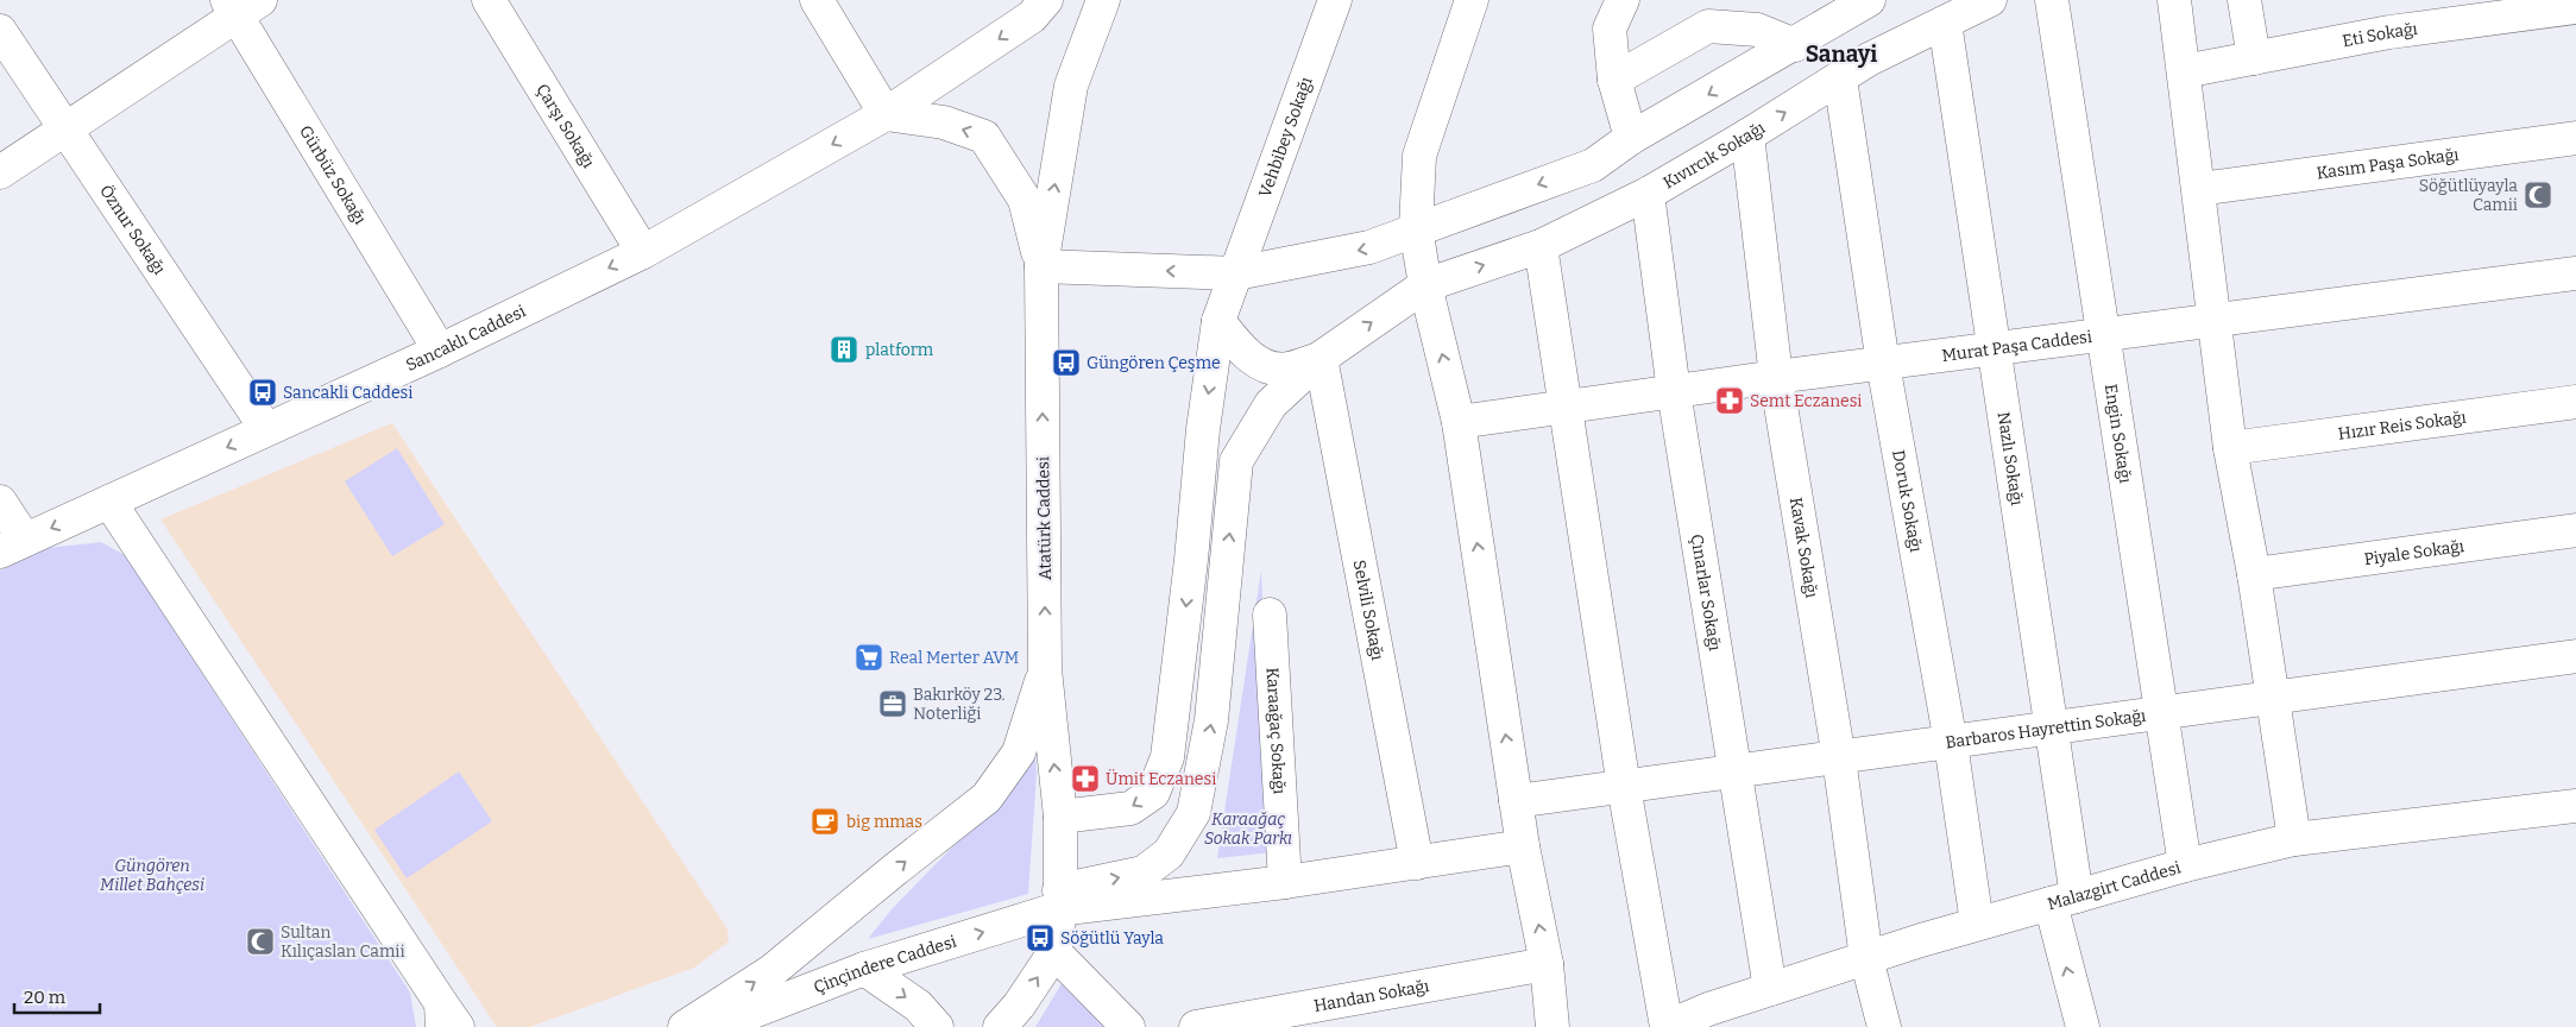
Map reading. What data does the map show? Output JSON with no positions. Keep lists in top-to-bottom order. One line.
{"streets":{"street":["Eti Sokağı","Çarşı Sokağı","Vehbibey Sokağı","Kıvırcık Sokağı","Kasım Paşa Sokağı","Gürbüz Sokağı","Öznur Sokağı","Sancaklı Caddesi","Murat Paşa Caddesi","Hızır Reis Sokağı","Engin Sokağı","Nazlı Sokağı","Doruk Sokağı","Atatürk Caddesi","Kavak Sokağı","Piyale Sokağı","Çınarlar Sokağı","Selvili Sokağı","Karaağaç Sokağı","Barbaros Hayrettin Sokağı","Malazgirt Caddesi","Çinçindere Caddesi","Handan Sokağı"]},"crossings":[["Çarşı Sokağı","Sancaklı Caddesi"],["Vehbibey Sokağı","Atatürk Caddesi"],["Kıvırcık Sokağı","Nazlı Sokağı"],["Kıvırcık Sokağı","Doruk Sokağı"],["Kıvırcık Sokağı","Kavak Sokağı"],["Kıvırcık Sokağı","Çınarlar Sokağı"],["Kıvırcık Sokağı","Selvili Sokağı"],["Gürbüz Sokağı","Sancaklı Caddesi"],["Öznur Sokağı","Sancaklı Caddesi"],["Murat Paşa Caddesi","Engin Sokağı"],["Murat Paşa Caddesi","Nazlı Sokağı"],["Murat Paşa Caddesi","Doruk Sokağı"],["Murat Paşa Caddesi","Kavak Sokağı"],["Murat Paşa Caddesi","Çınarlar Sokağı"],["Engin Sokağı","Barbaros Hayrettin Sokağı"],["Engin Sokağı","Malazgirt Caddesi"],["Nazlı Sokağı","Barbaros Hayrettin Sokağı"],["Nazlı Sokağı","Malazgirt Caddesi"],["Doruk Sokağı","Barbaros Hayrettin Sokağı"],["Doruk Sokağı","Malazgirt Caddesi"],["Atatürk Caddesi","Çinçindere Caddesi"],["Kavak Sokağı","Barbaros Hayrettin Sokağı"],["Kavak Sokağı","Malazgirt Caddesi"],["Çınarlar Sokağı","Barbaros Hayrettin Sokağı"],["Çınarlar Sokağı","Malazgirt Caddesi"]],"one_way":["Sancaklı Caddesi","Atatürk Caddesi","Çinçindere Caddesi"],"districts":["Sanayi"],"parks":["Karaağaç Sokak Parkı","Güngören Millet Bahçesi"],"places":{"mosque":["Söğütlüyayla Camii","Sultan Kılıçaslan Camii"],"building":["platform"],"bus stop":["Güngören Çeşme","Sancakli Caddesi","Söğütlü Yayla"],"pharmacy":["Semt Eczanesi","Ümit Eczanesi"],"supermarket":["Real Merter AVM"],"office":["Bakırköy 23. Noterliği"],"cafe":["big mmas"]},"scale_bar":"20 m"}
